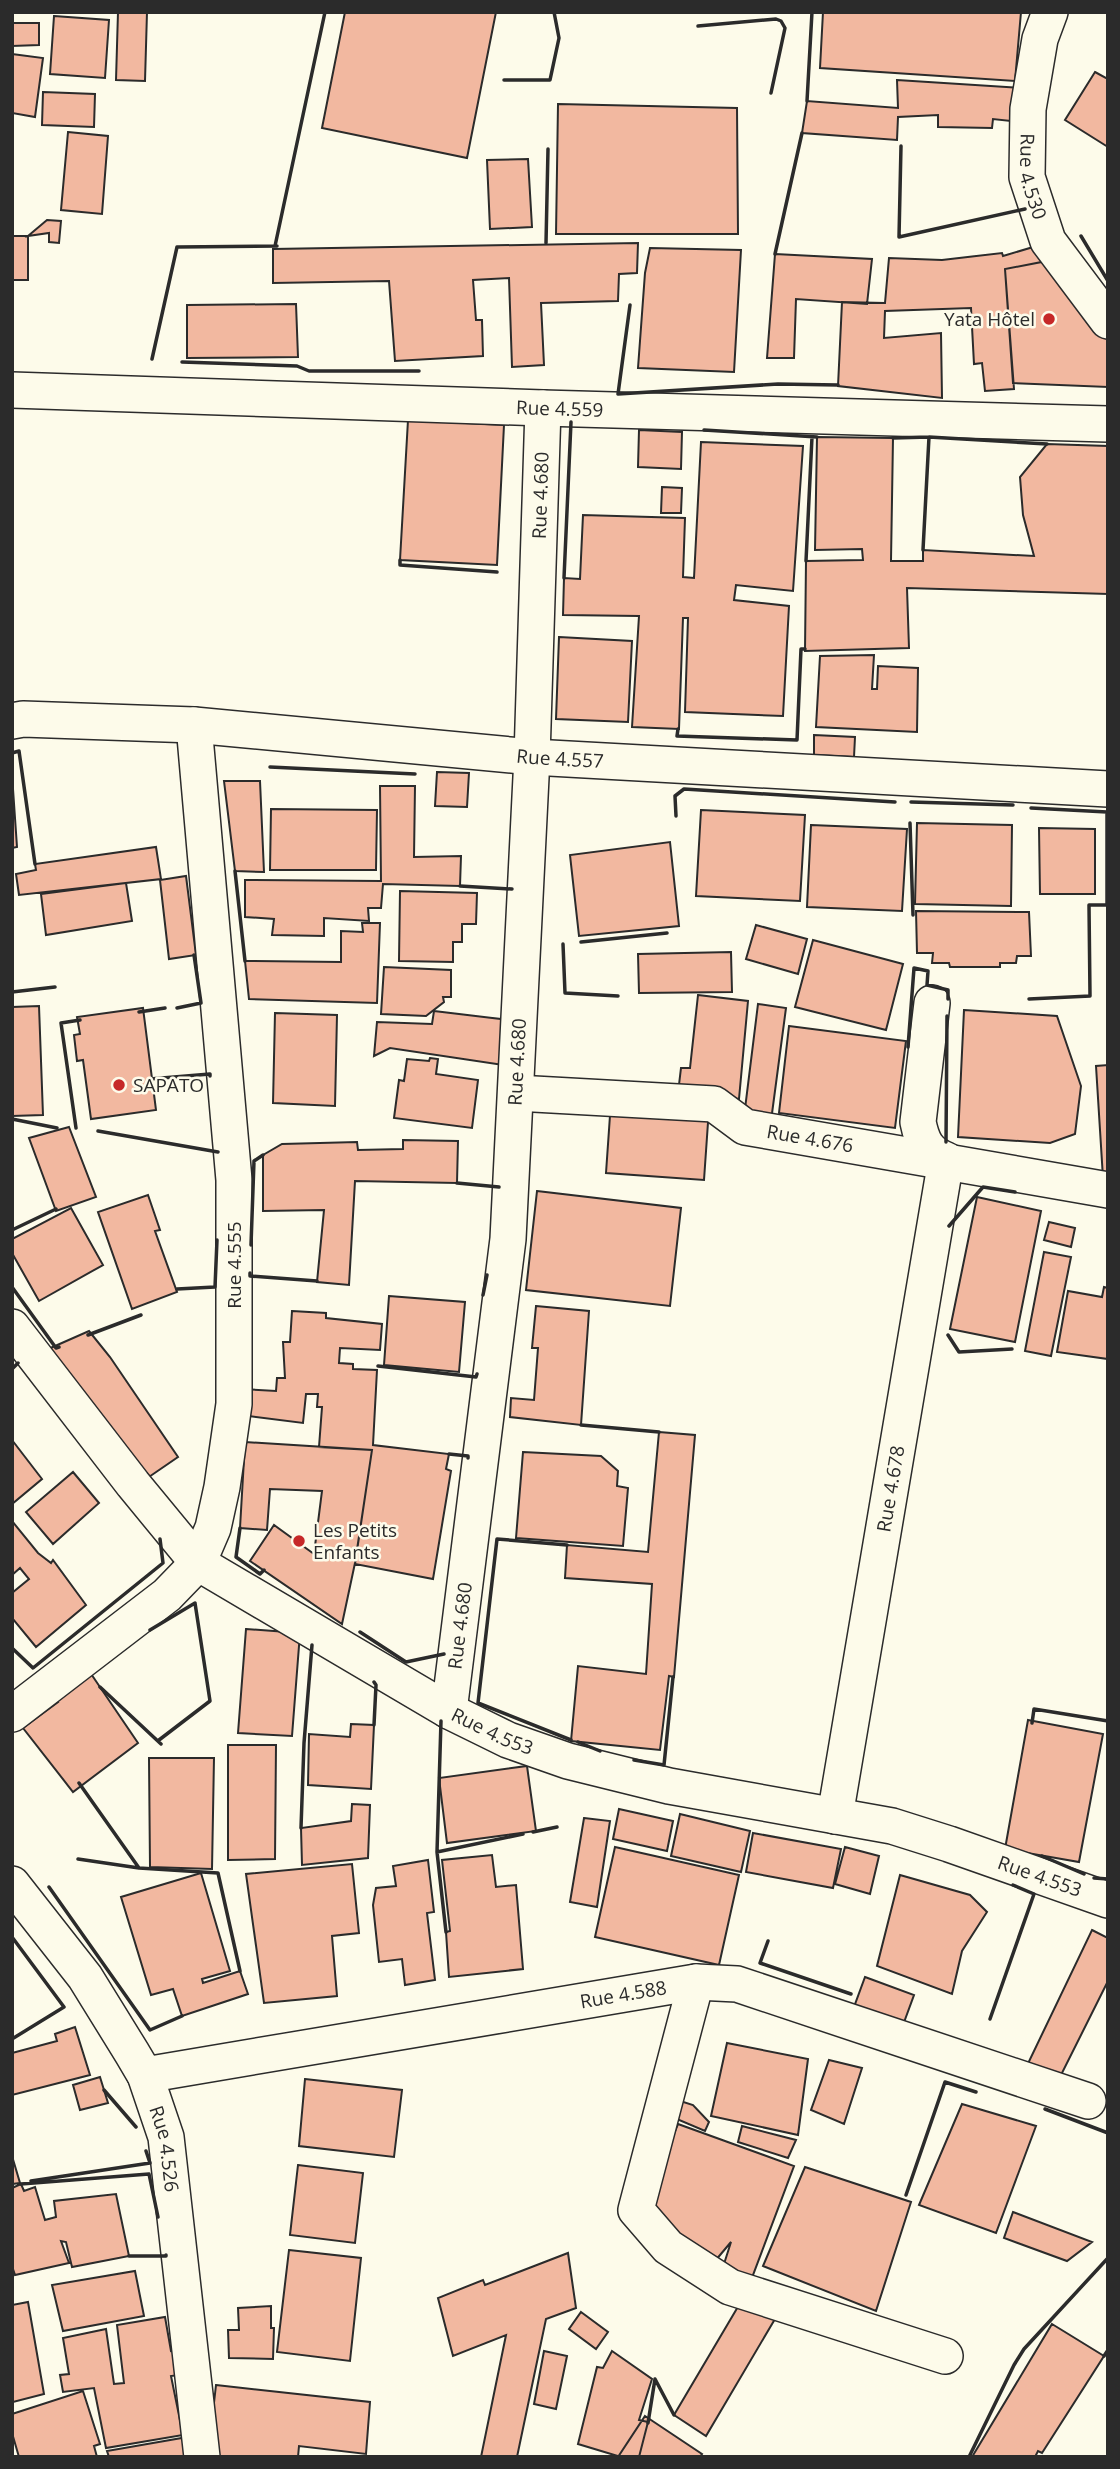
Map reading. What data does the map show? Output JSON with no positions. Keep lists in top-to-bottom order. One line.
{"streets":{"street":["Rue 4.530","Rue 4.559","Rue 4.680","Rue 4.557","Rue 4.676","Rue 4.555","Rue 4.678","Rue 4.553","Rue 4.588","Rue 4.526"]},"crossings":[["Rue 4.559","Rue 4.680"],["Rue 4.680","Rue 4.557"],["Rue 4.680","Rue 4.676"],["Rue 4.680","Rue 4.553"],["Rue 4.557","Rue 4.555"],["Rue 4.676","Rue 4.678"],["Rue 4.555","Rue 4.553"],["Rue 4.678","Rue 4.553"],["Rue 4.588","Rue 4.526"]],"places":["Yata Hôtel","SAPATO","Les Petits Enfants"]}
